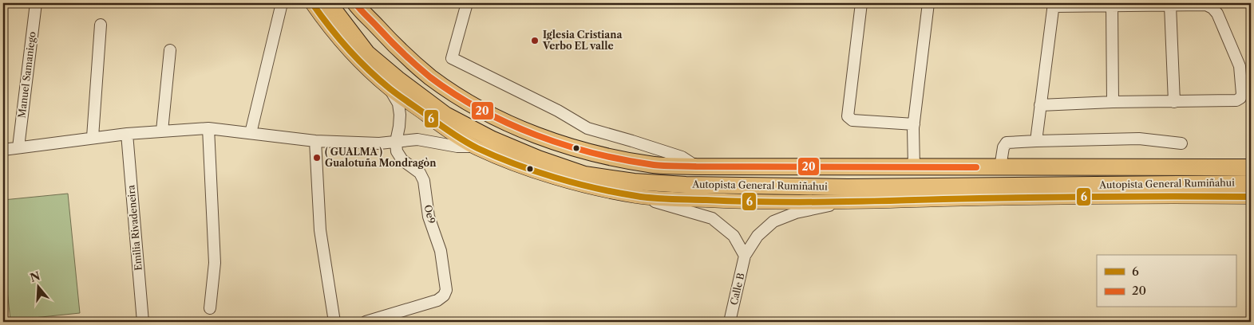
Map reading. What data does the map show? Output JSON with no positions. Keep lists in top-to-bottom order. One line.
{"streets":{"highway":["Autopista General Rumiñahui"],"street":["Manuel Samaniego","Oe9","Emilia Rivadeneira","Calle B"]},"places":["Iglesia Cristiana Verbo EL valle","( GUALMA ) Gualotuña Mondragòn"],"lines":["transit line 6","transit line 20"],"legend":["6","20"],"north":"top"}
